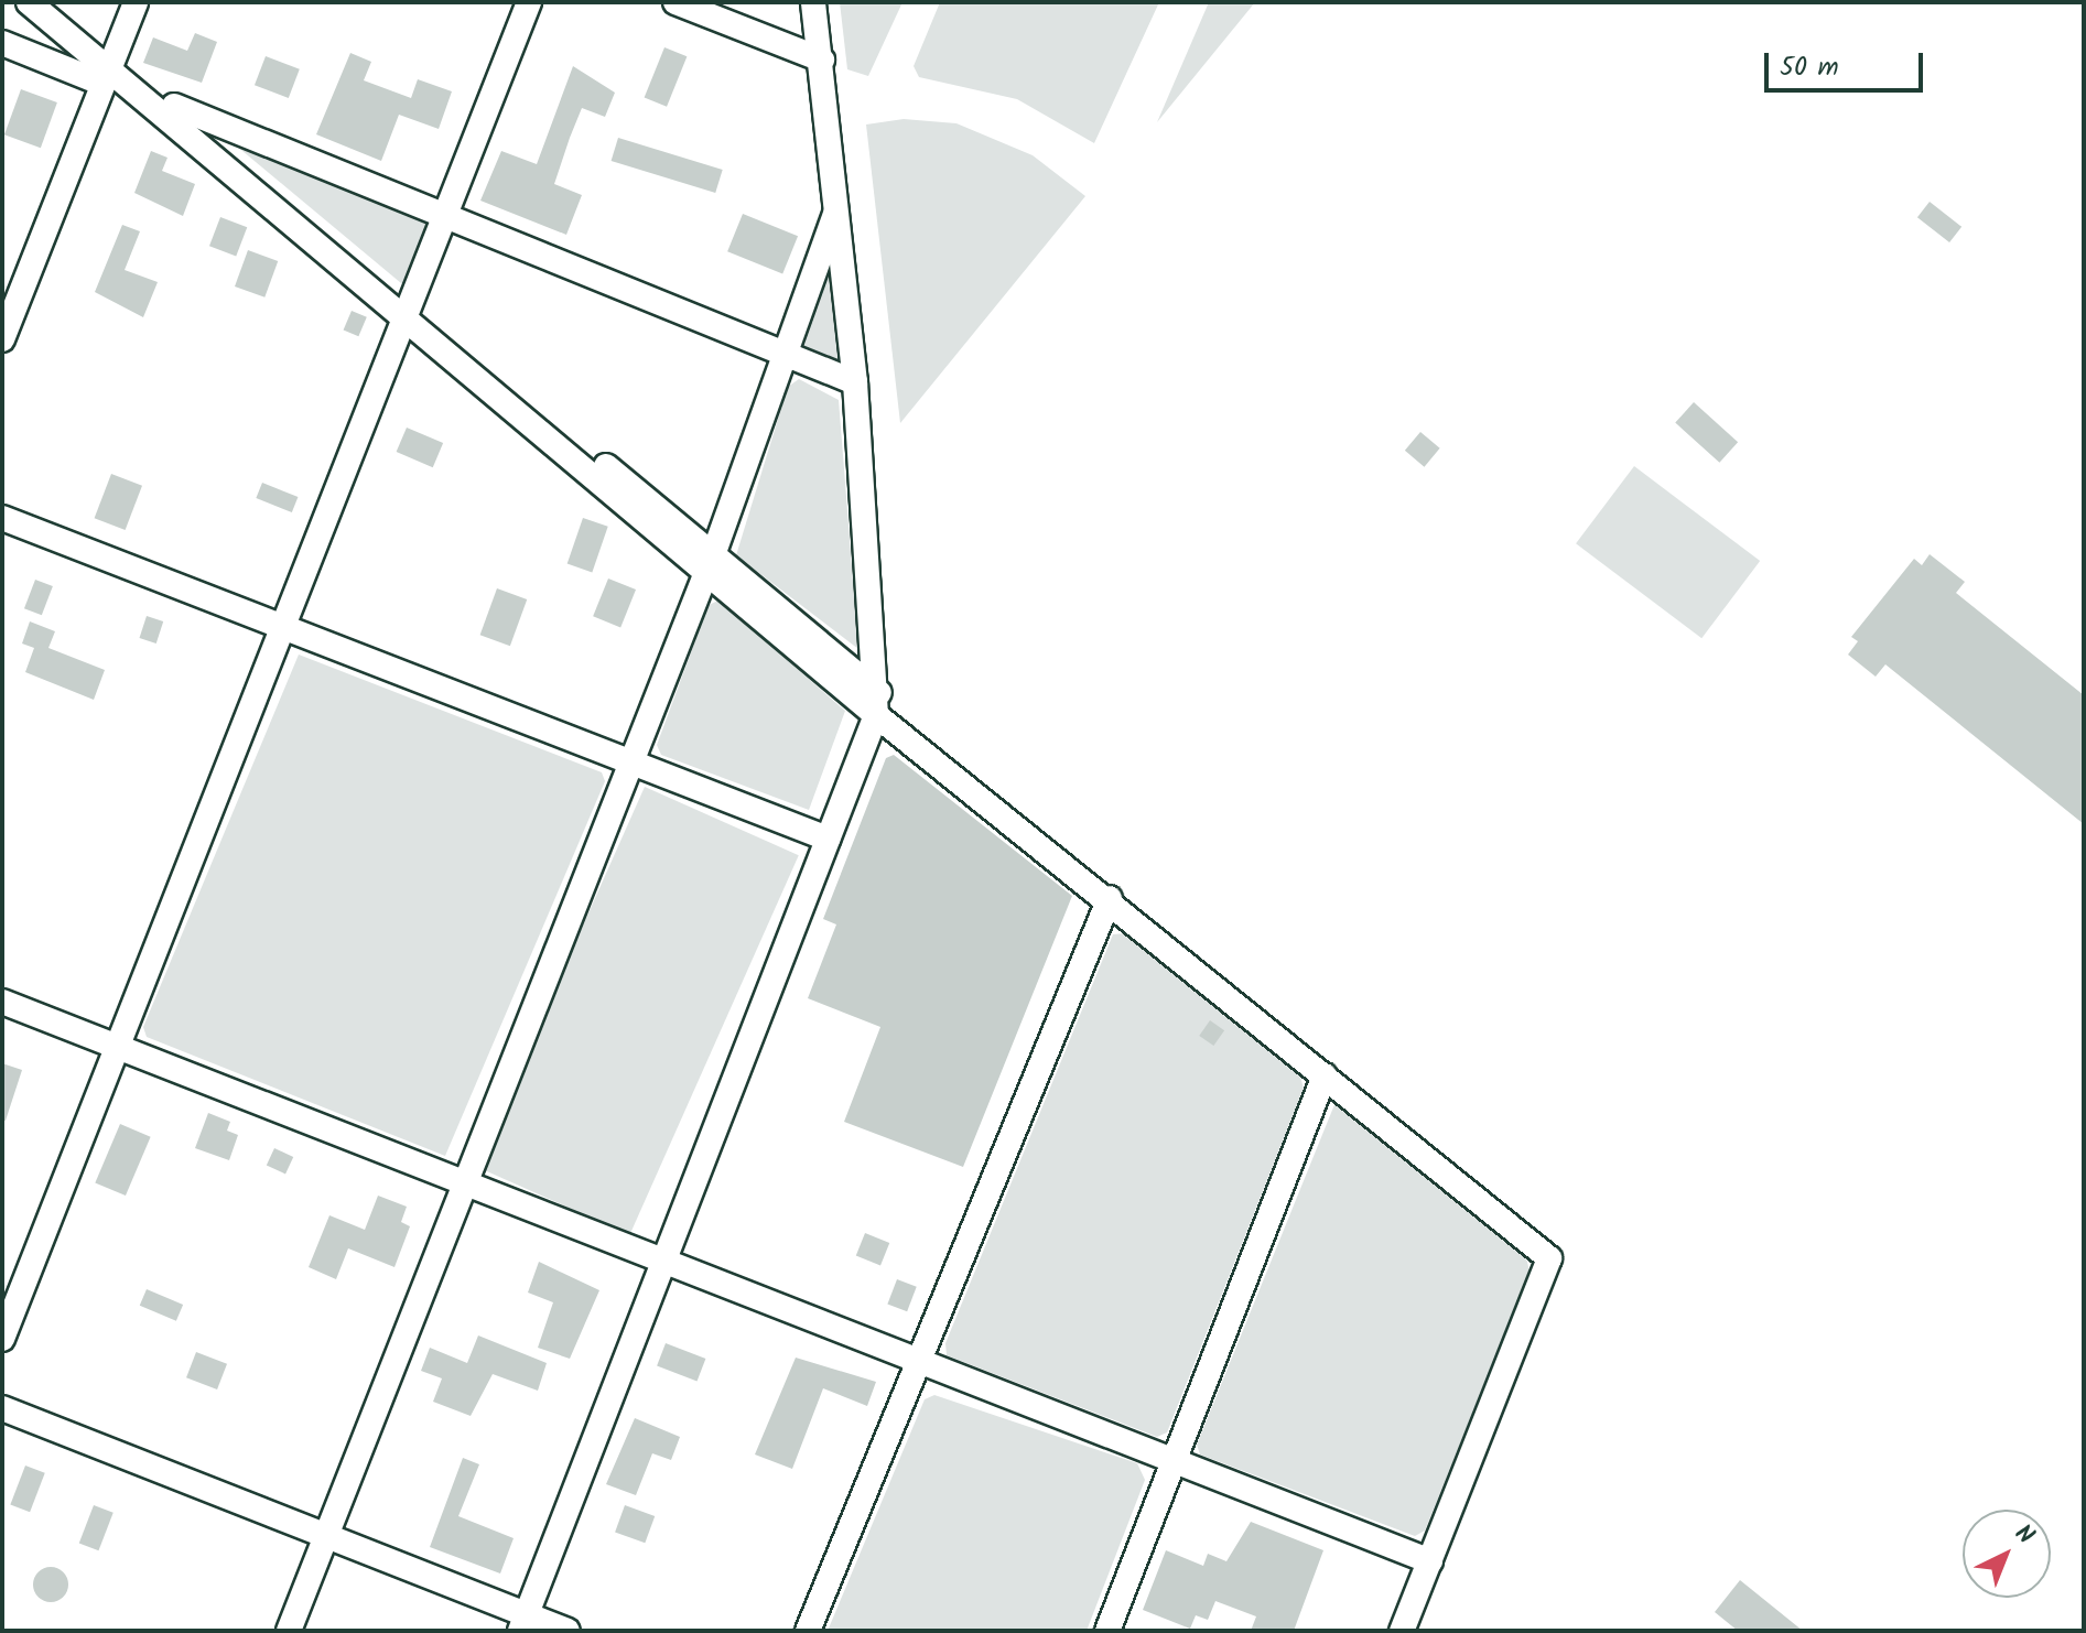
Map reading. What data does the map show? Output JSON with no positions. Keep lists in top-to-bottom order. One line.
{"scale_bar":"50 m","north":"top right"}
